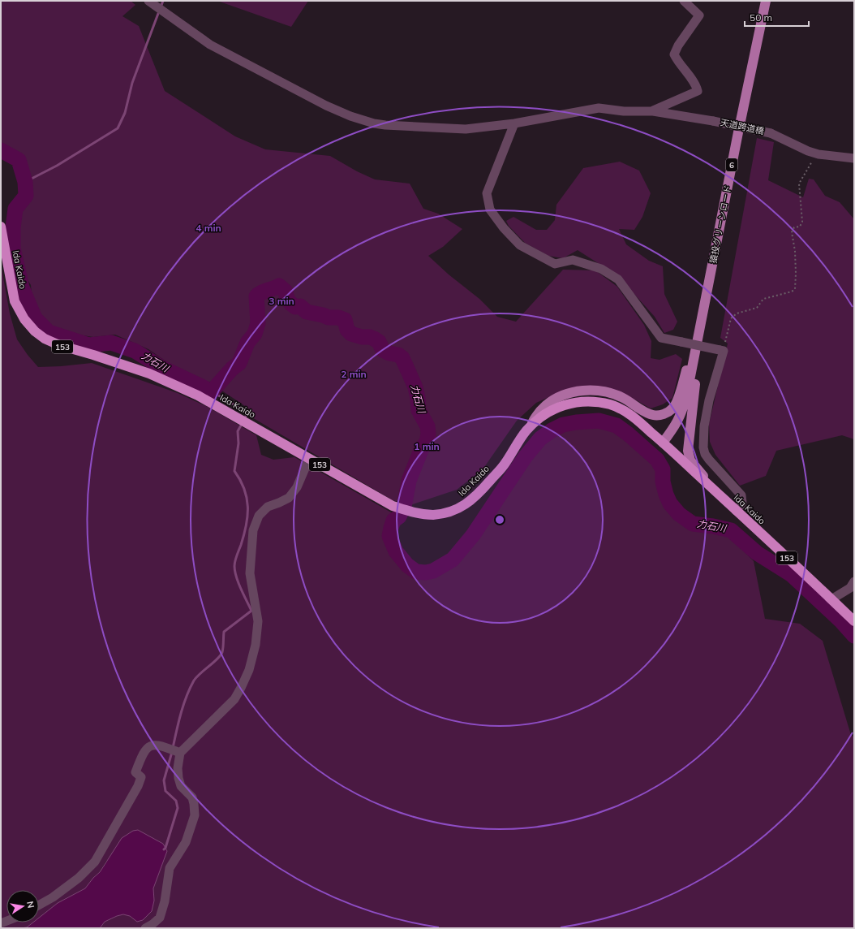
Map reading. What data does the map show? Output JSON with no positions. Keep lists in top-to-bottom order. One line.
{"streets":{"highway":["Ida Kaido","153"],"main road":["6","猿投グリーンロード"],"street":["天道跨道橋"]},"crossings":[["猿投グリーンロード","Ida Kaido"]],"water":["力石川"],"scale_bar":"50 m","north":"right","rings":["4 min","3 min","2 min","1 min"]}
